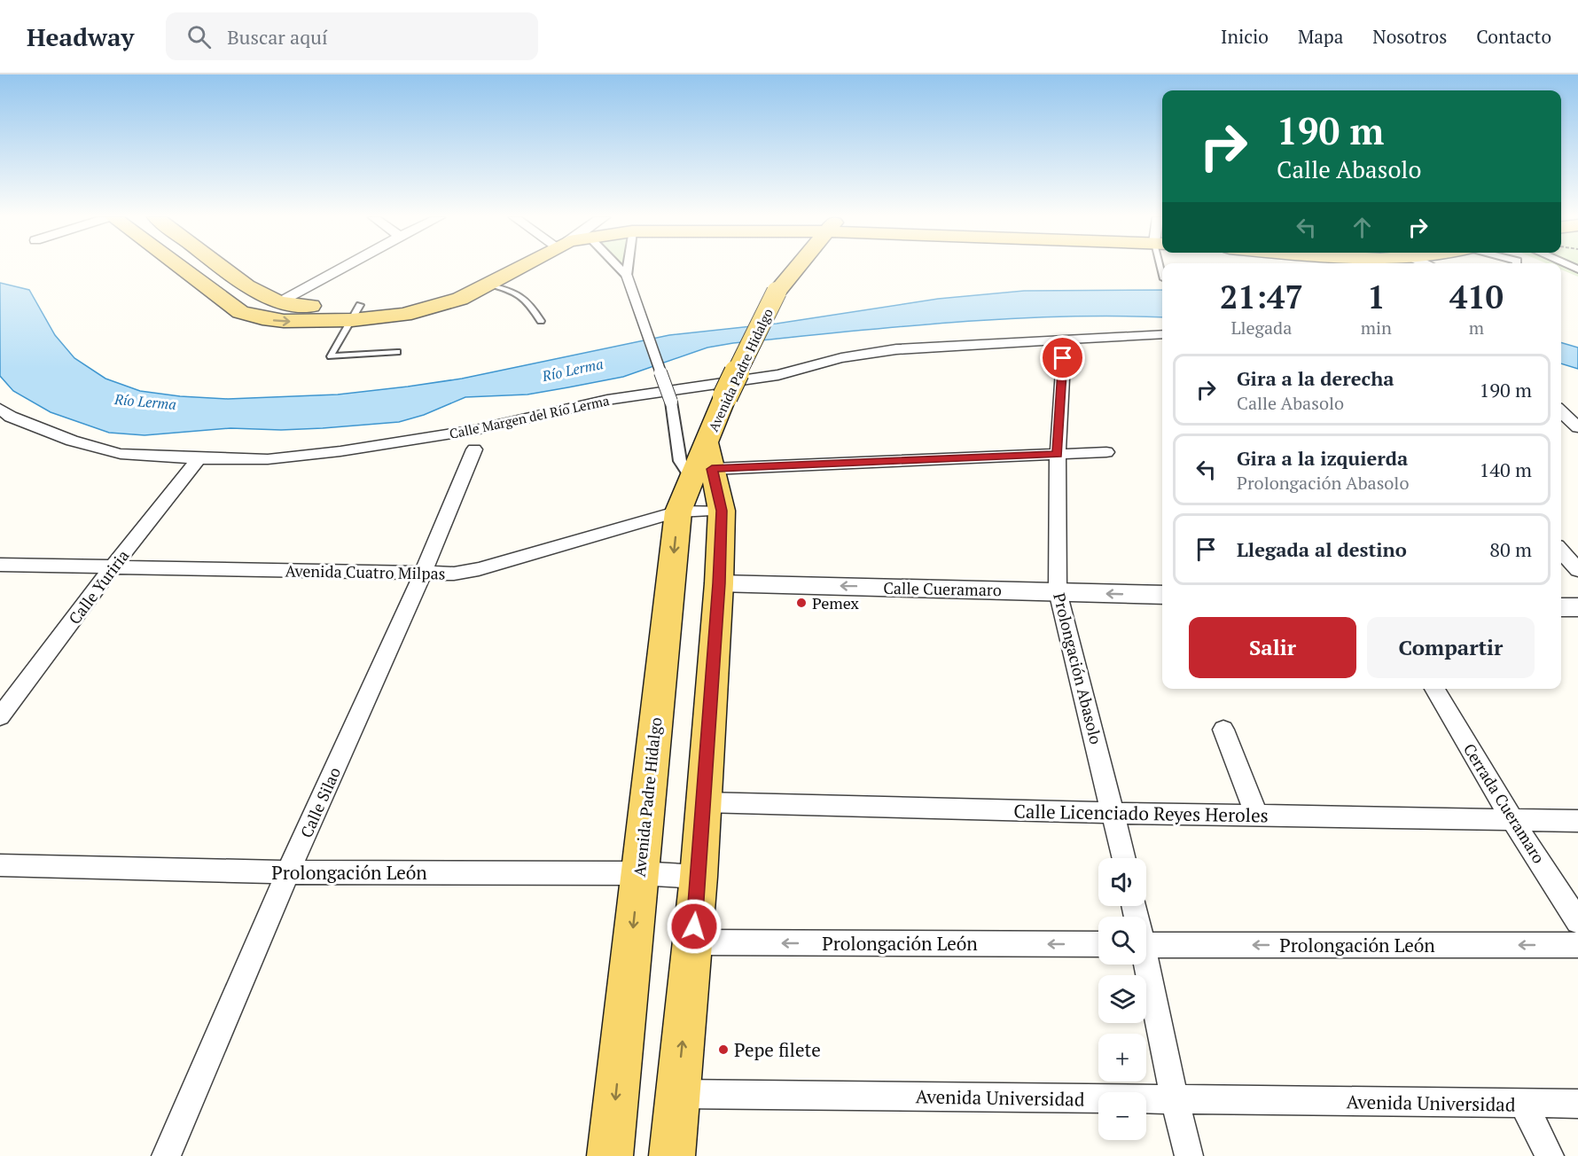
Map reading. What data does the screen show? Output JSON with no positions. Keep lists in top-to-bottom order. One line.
{"streets":{"main road":["Avenida Padre Hidalgo"],"street":["Calle Margen del Río Lerma","Avenida Cuatro Milpas","Calle Yuriria","Calle Cueramaro","Prolongación Abasolo","Calle Silao","Cerrada Cueramaro","Calle Licenciado Reyes Heroles","Prolongación León","Avenida Universidad"]},"crossings":[["Avenida Padre Hidalgo","Avenida Cuatro Milpas"],["Avenida Padre Hidalgo","Prolongación León"],["Calle Margen del Río Lerma","Calle Yuriria"],["Calle Margen del Río Lerma","Prolongación Abasolo"],["Avenida Cuatro Milpas","Calle Yuriria"],["Avenida Cuatro Milpas","Calle Silao"],["Calle Cueramaro","Prolongación Abasolo"],["Prolongación Abasolo","Calle Licenciado Reyes Heroles"],["Calle Silao","Prolongación León"],["Cerrada Cueramaro","Calle Licenciado Reyes Heroles"]],"one_way":["Prolongación León"],"water":["Río Lerma"],"places":["Pemex","Pepe filete"],"page":{"header":"Headway","search":"Buscar aquí","nav":["Inicio","Mapa","Nosotros","Contacto"],"turn":["190 m","Calle Abasolo"],"eta":["21:47","Llegada","1","min","410","m"],"list":[{"name":"Gira a la derecha","note":"Calle Abasolo","value":"190 m"},{"name":"Gira a la izquierda","note":"Prolongación Abasolo","value":"140 m"},{"name":"Llegada al destino","value":"80 m"}],"buttons":["Salir","Compartir"],"map_buttons":["+","−"]}}
